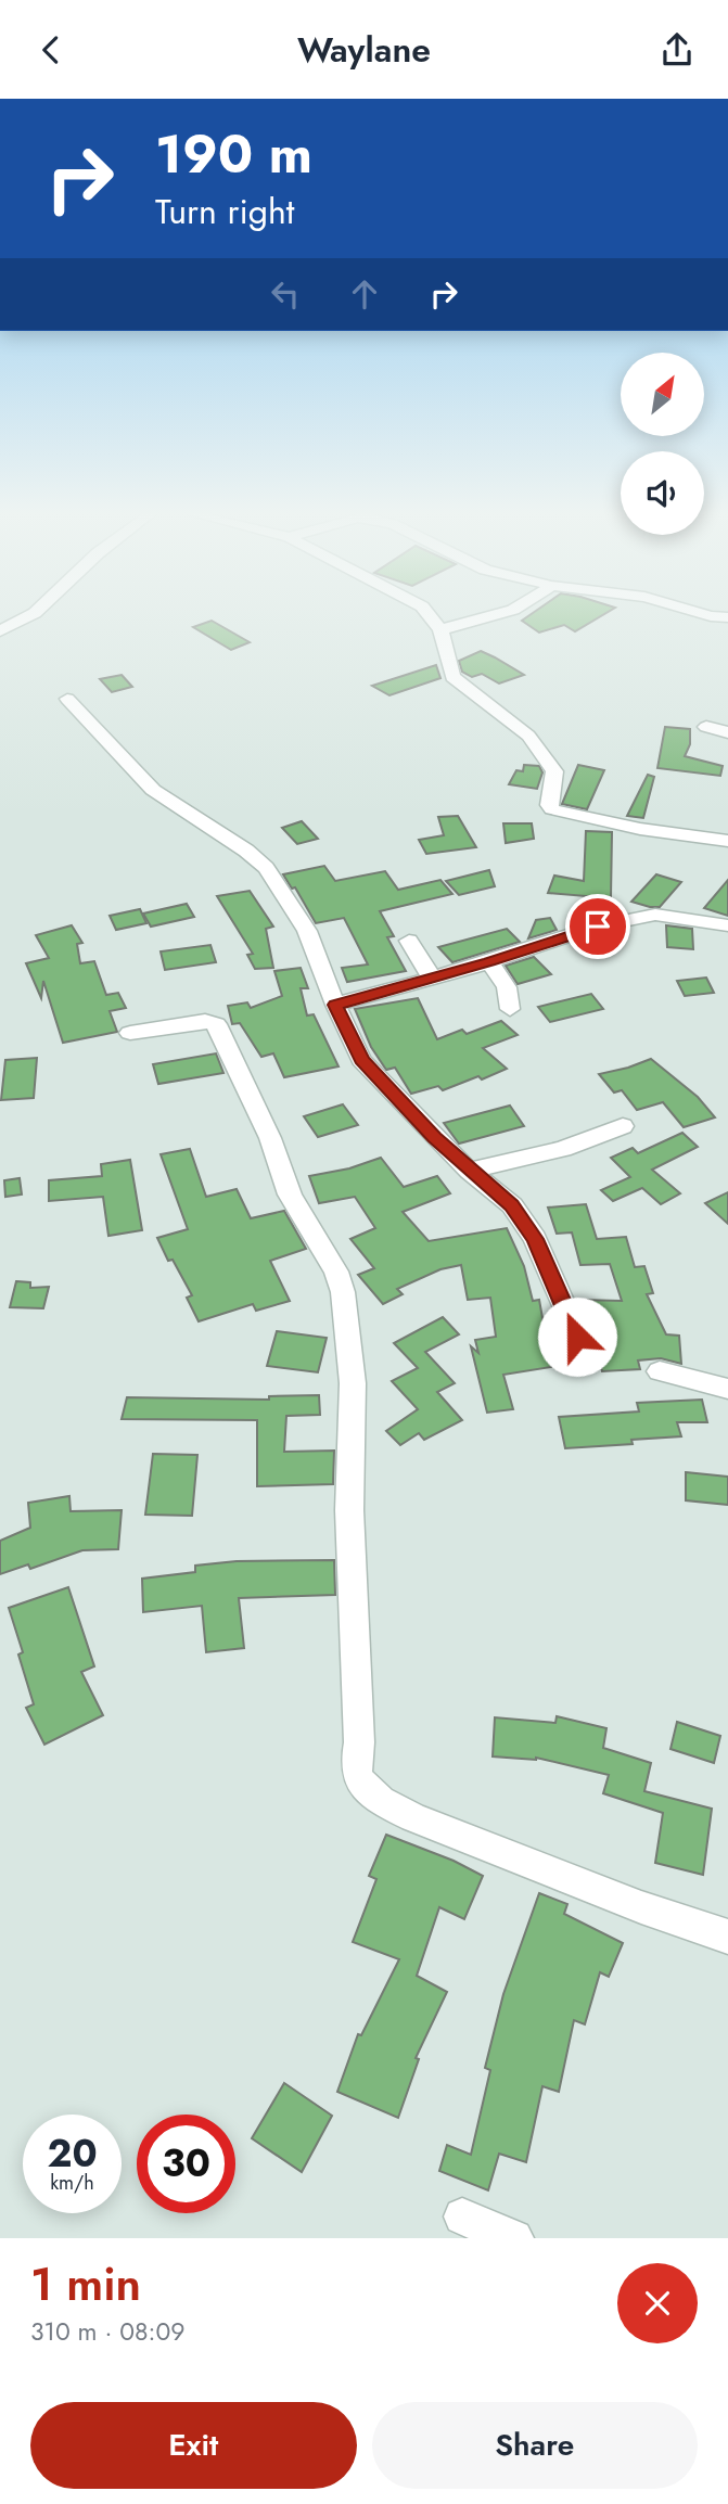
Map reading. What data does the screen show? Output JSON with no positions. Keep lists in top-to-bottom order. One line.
{"north":"top right","page":{"header":"Waylane","turn":["190 m","Turn right"],"speed":"20 km/h","limit":"30","heading":["1 min","310 m · 08:09"],"buttons":["Exit","Share"]}}
